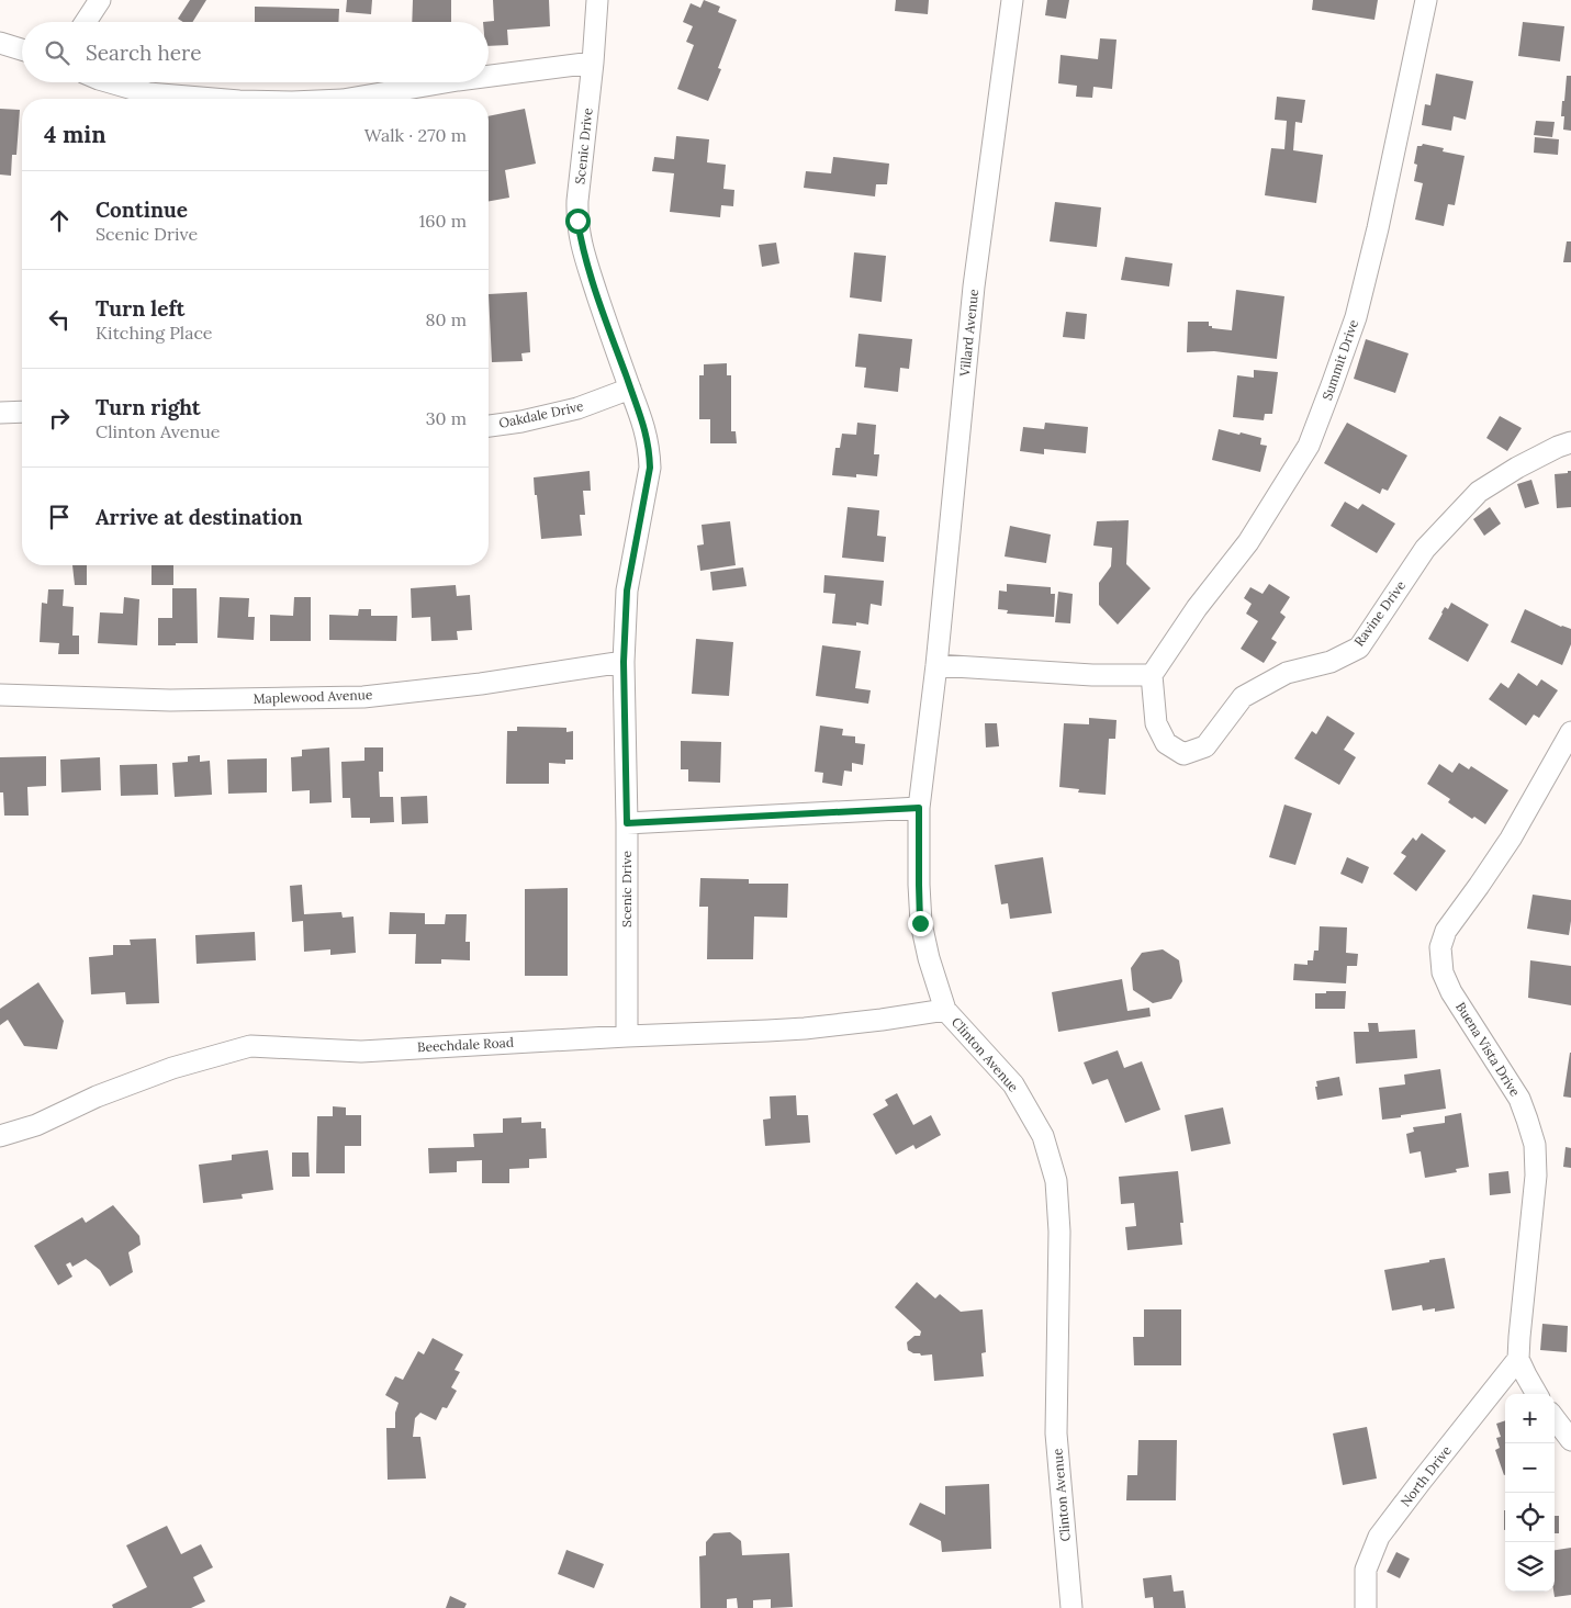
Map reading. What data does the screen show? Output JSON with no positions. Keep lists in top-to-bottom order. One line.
{"streets":{"street":["Scenic Drive","Villard Avenue","Summit Drive","Oakdale Drive","Ravine Drive","Maplewood Avenue","Beechdale Road","Buena Vista Drive","Clinton Avenue","North Drive"]},"crossings":[["Scenic Drive","Oakdale Drive"],["Scenic Drive","Maplewood Avenue"],["Scenic Drive","Beechdale Road"],["Villard Avenue","Clinton Avenue"],["Summit Drive","Ravine Drive"],["Beechdale Road","Clinton Avenue"],["Buena Vista Drive","North Drive"]],"page":{"search":"Search here","heading":["4 min","Walk · 270 m"],"list":[["Continue","Scenic Drive","160 m"],["Turn left","Kitching Place","80 m"],["Turn right","Clinton Avenue","30 m"],"Arrive at destination"],"map_buttons":["+","−"]}}
